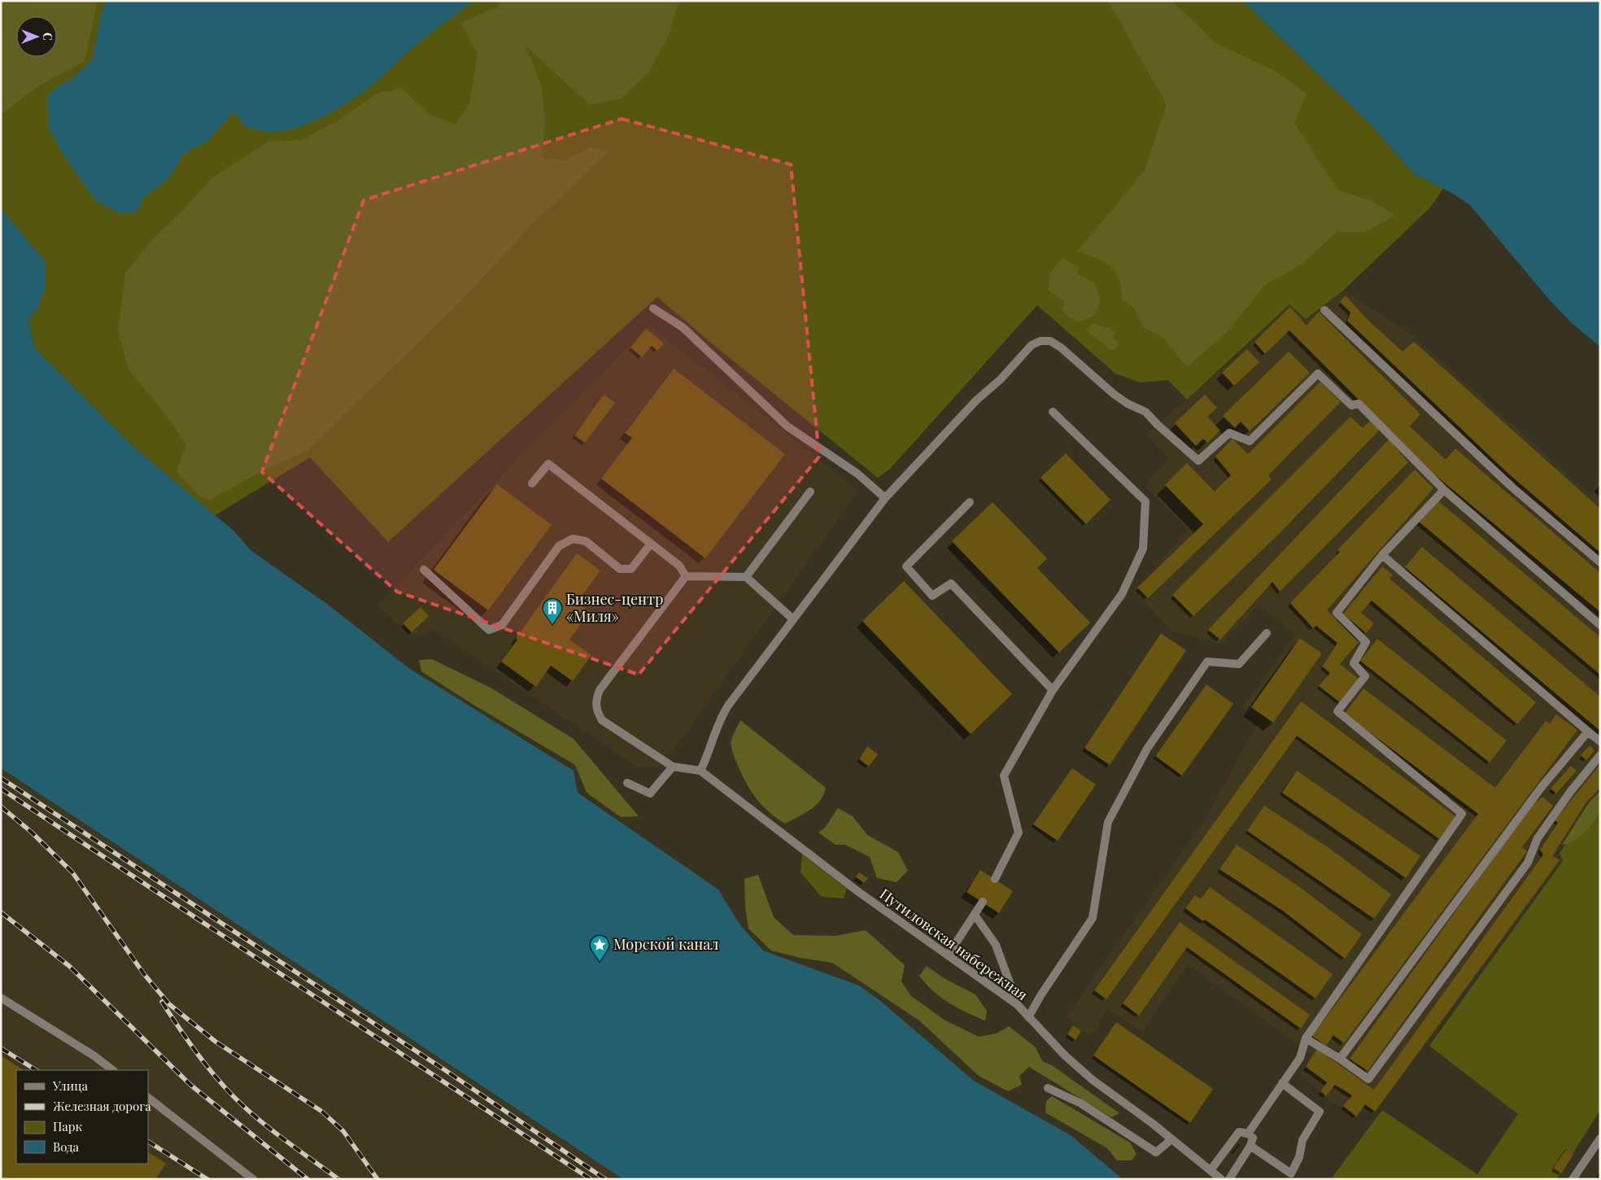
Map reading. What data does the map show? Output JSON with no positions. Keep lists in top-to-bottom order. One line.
{"streets":{"street":["Путиловская набережная"]},"places":{"building":["Бизнес-центр «Миля»"],"place":["Морской канал"]},"legend":["Улица","Железная дорога","Парк","Вода"],"north":"right"}
